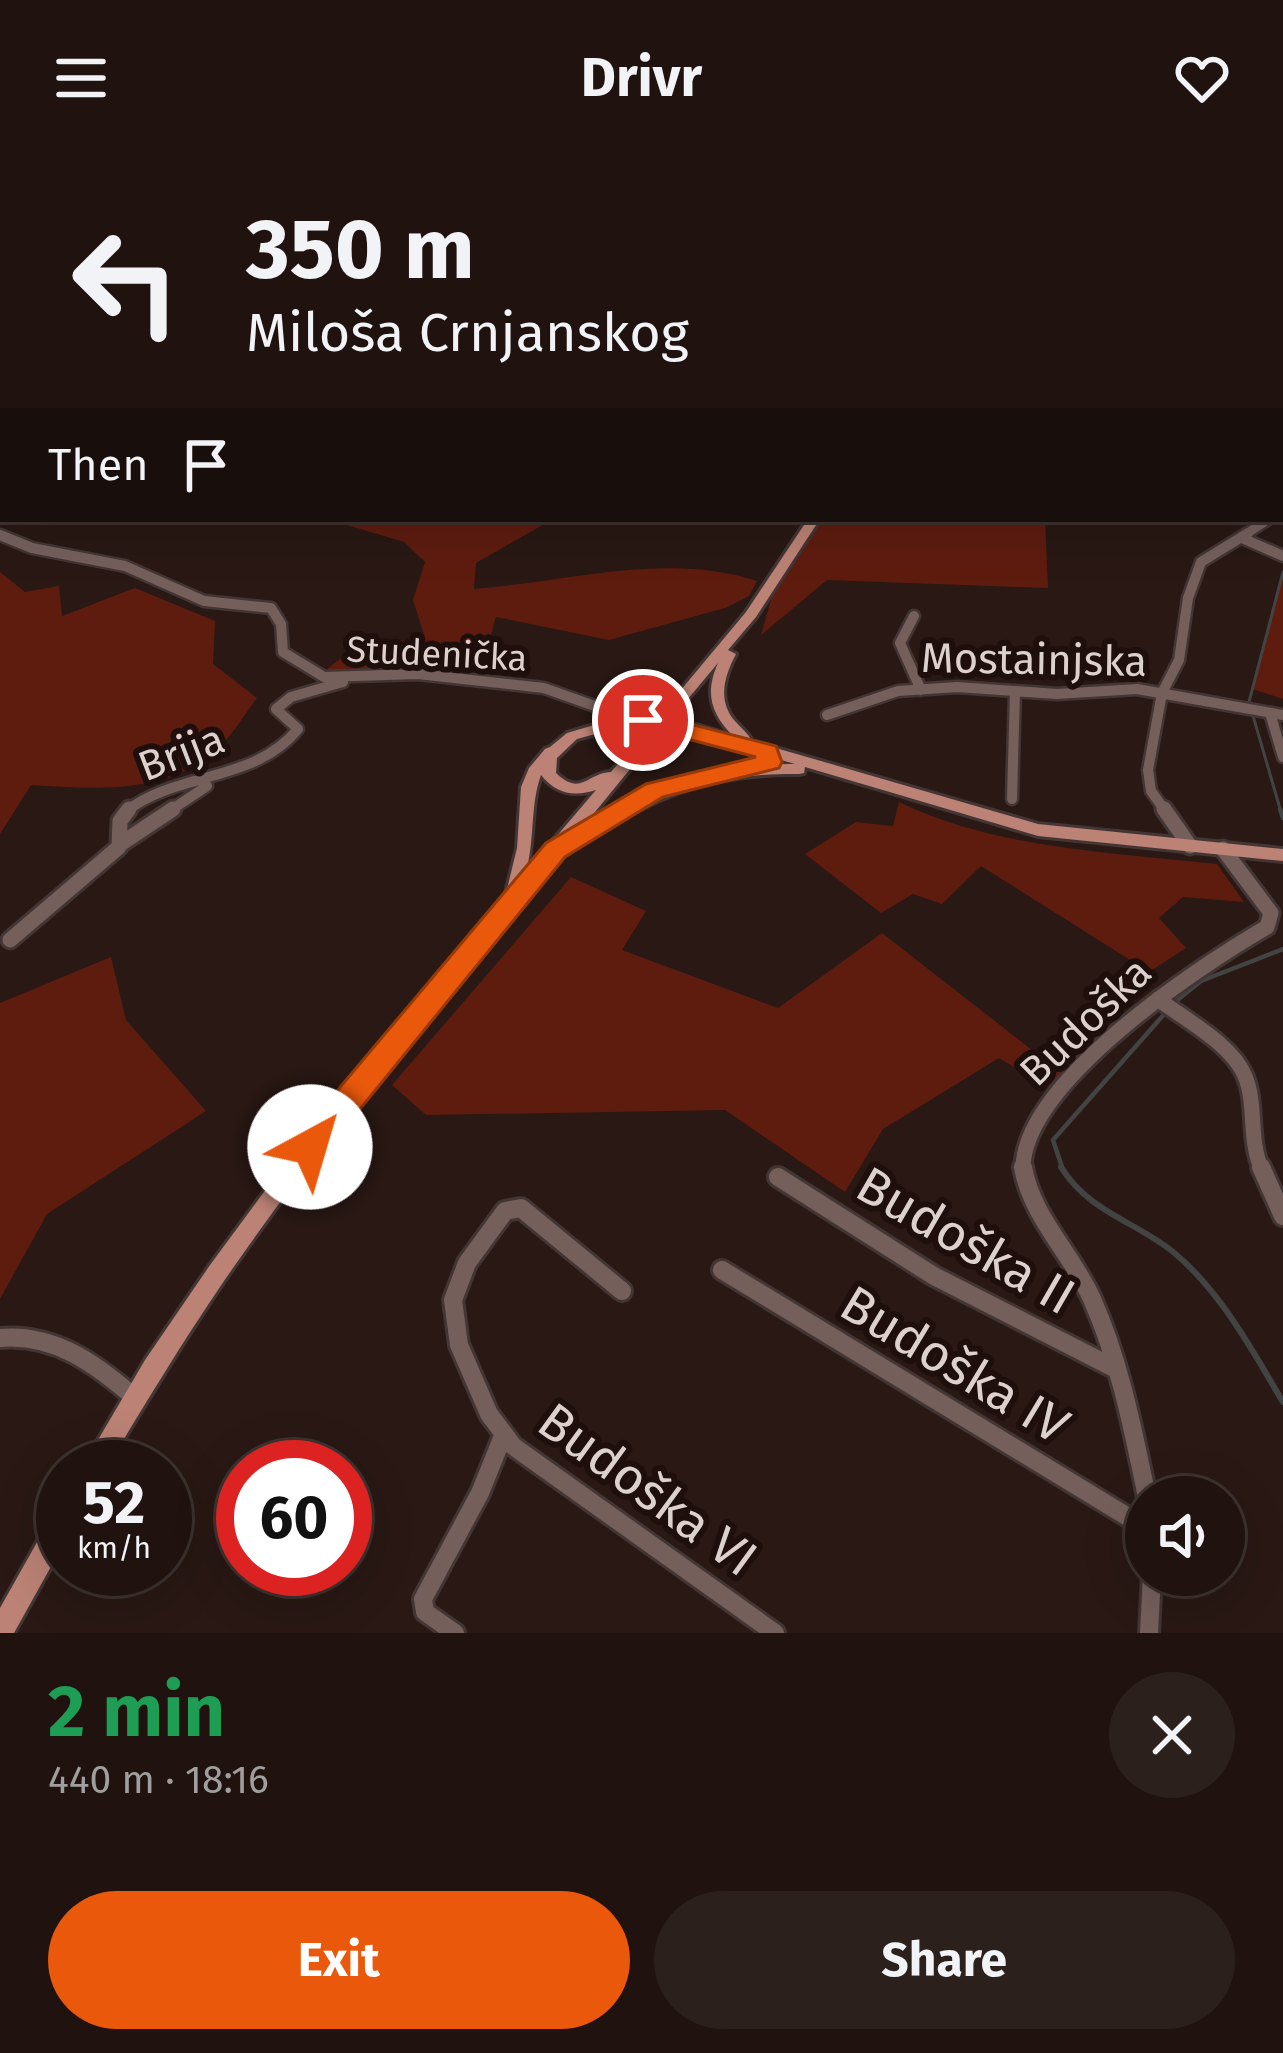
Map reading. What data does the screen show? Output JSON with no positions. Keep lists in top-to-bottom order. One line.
{"streets":{"street":["Studenička","Mostainjska","Brija","Budoška","Budoška II","Budoška IV","Budoška VI"]},"crossings":[["Studenička","Brija"],["Budoška","Budoška II"]],"page":{"header":"Drivr","turn":["350 m","Miloša Crnjanskog"],"then":"Then","speed":"52 km/h","limit":"60","heading":["2 min","440 m · 18:16"],"buttons":["Exit","Share"]}}
